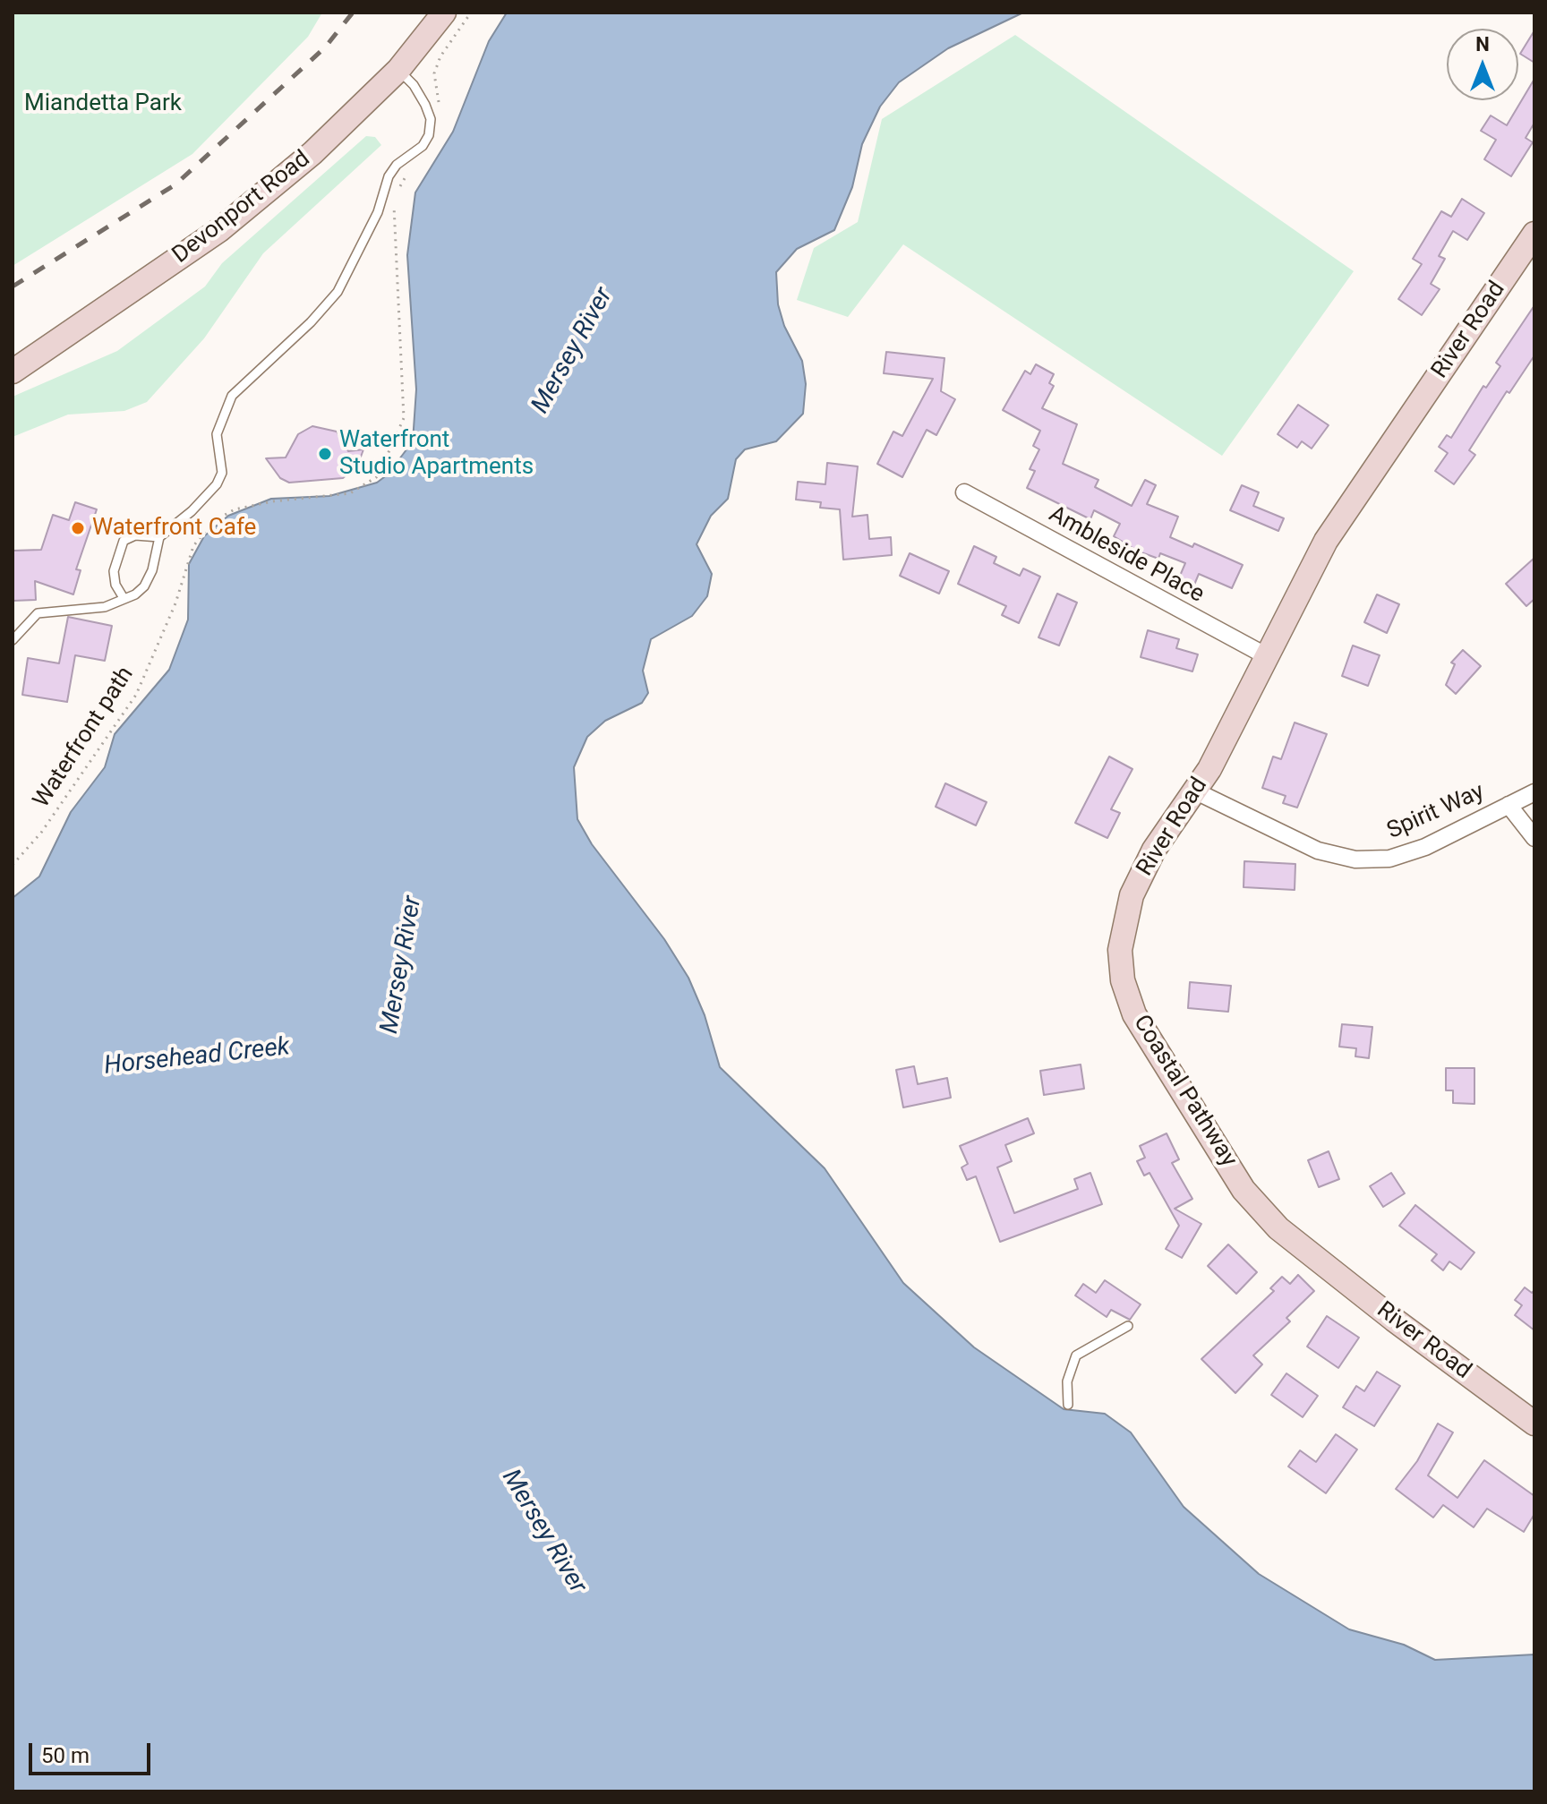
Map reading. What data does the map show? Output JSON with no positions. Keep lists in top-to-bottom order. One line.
{"streets":{"main road":["Devonport Road","River Road"],"street":["Ambleside Place","Spirit Way"],"path":["Waterfront path"]},"crossings":[["River Road","Ambleside Place"],["River Road","Spirit Way"]],"water":["Mersey River","Horsehead Creek"],"parks":["Miandetta Park"],"places":["Waterfront Studio Apartments","Waterfront Cafe"],"scale_bar":"50 m","north":"top"}
